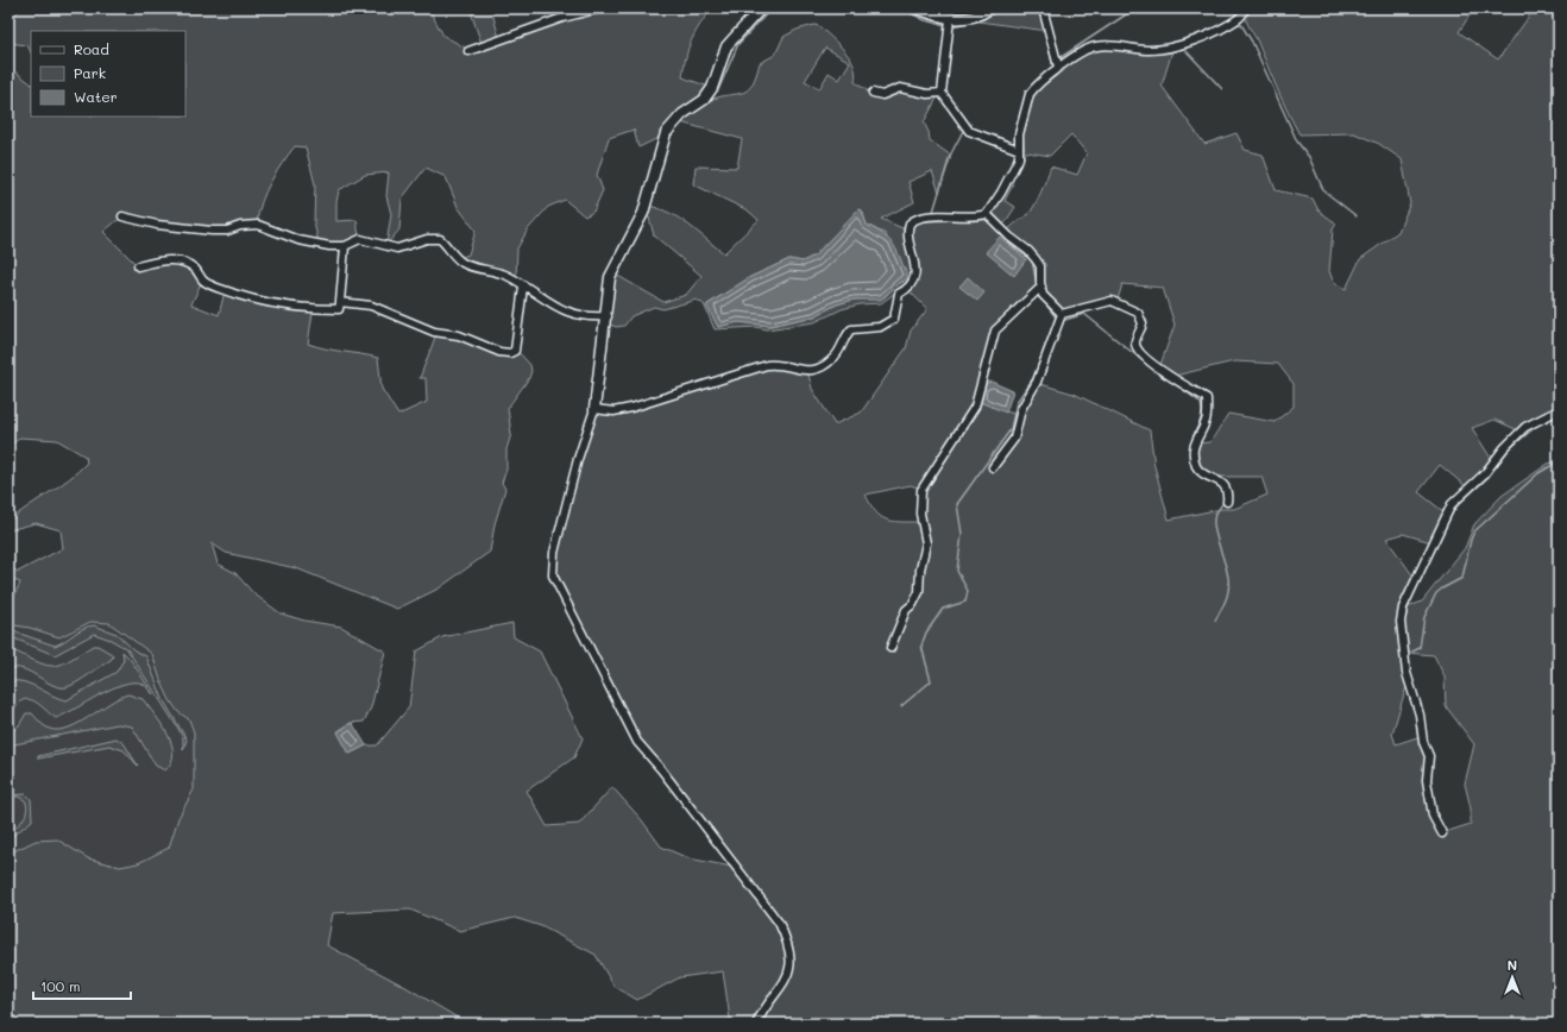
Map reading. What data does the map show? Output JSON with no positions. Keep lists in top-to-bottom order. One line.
{"legend":["Road","Park","Water"],"scale_bar":"100 m","north":"top"}
